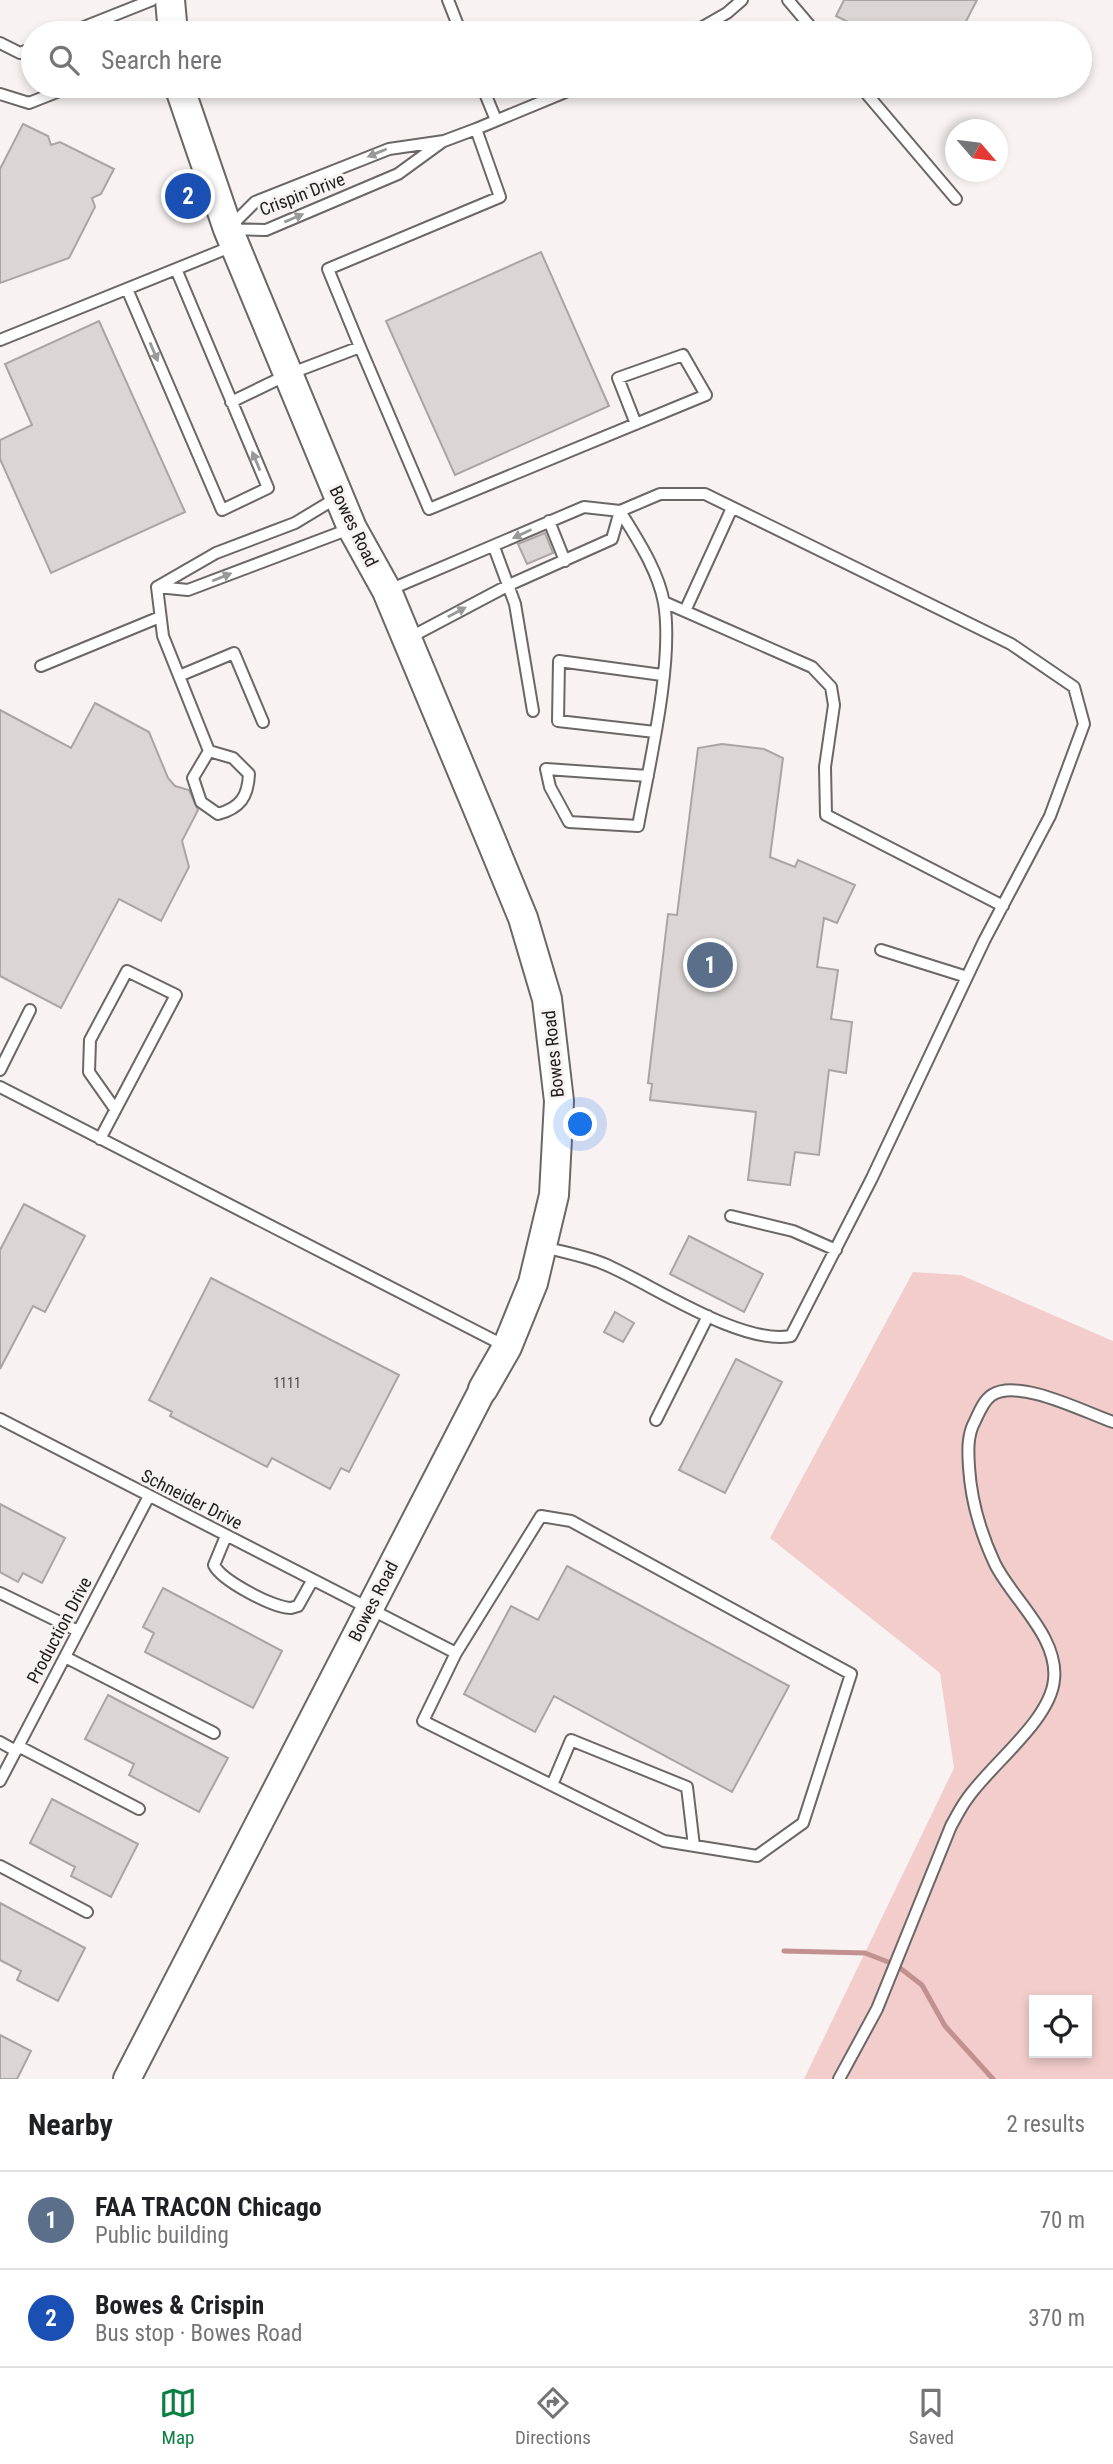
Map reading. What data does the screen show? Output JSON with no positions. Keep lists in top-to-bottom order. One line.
{"streets":{"main road":["Bowes Road"],"lane":["Crispin Drive","Schneider Drive","Production Drive"]},"crossings":[["Crispin Drive","Bowes Road"],["Bowes Road","Schneider Drive"],["Schneider Drive","Production Drive"]],"house_numbers":["1111"],"north":"bottom right","page":{"search":"Search here","pins":["2","1"],"heading":["Nearby","2 results"],"list":[{"mark":"1","name":"FAA TRACON Chicago","note":"Public building","value":"70 m"},{"mark":"2","name":"Bowes & Crispin","note":"Bus stop · Bowes Road","value":"370 m"}],"nav":["Map","Directions","Saved"]}}
